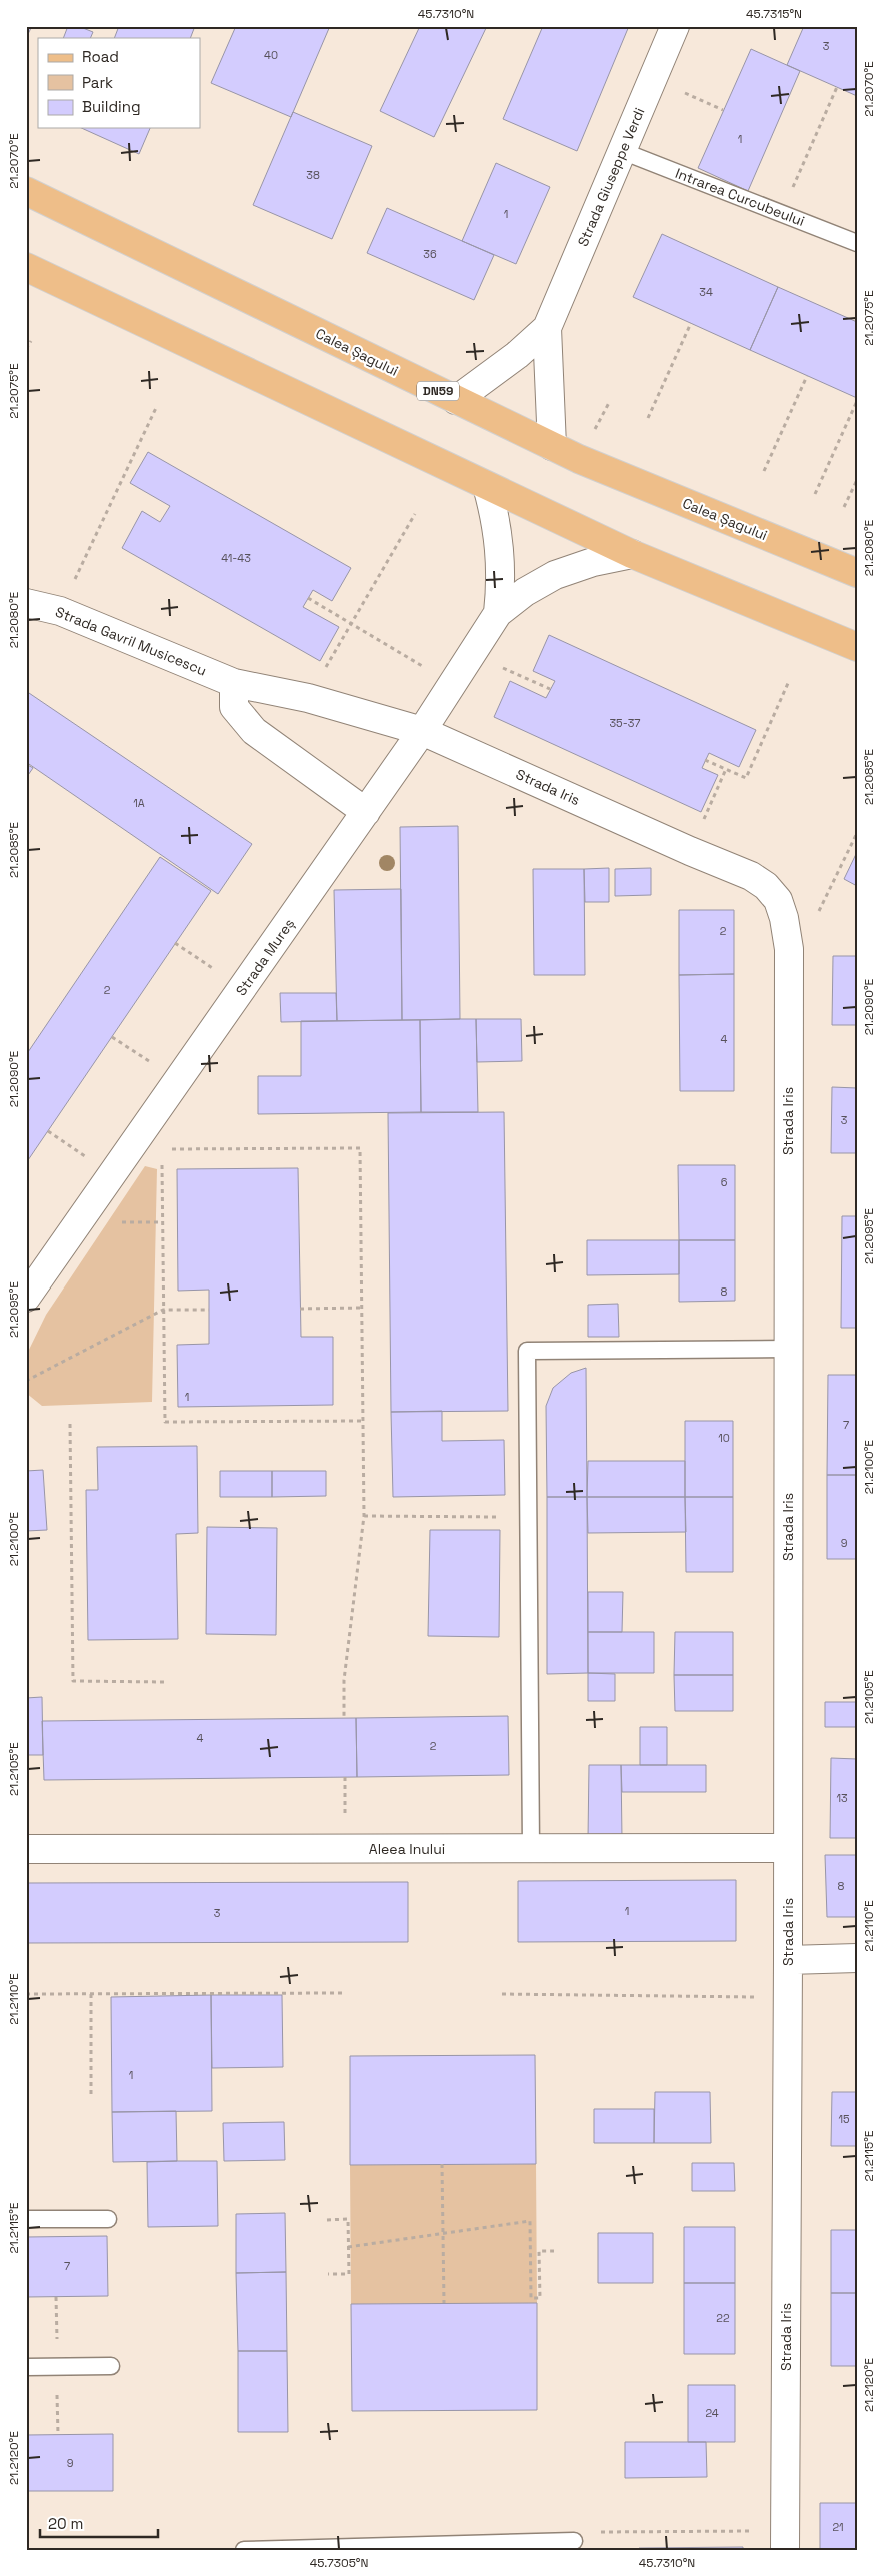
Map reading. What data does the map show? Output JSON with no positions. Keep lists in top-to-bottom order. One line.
{"streets":{"main road":["Calea Șagului","DN59"],"street":["Strada Giuseppe Verdi","Strada Gavril Musicescu","Strada Iris","Strada Mureș","Aleea Inului"],"lane":["Intrarea Curcubeului"]},"crossings":[["Strada Giuseppe Verdi","Intrarea Curcubeului"],["Strada Giuseppe Verdi","Calea Șagului"],["Strada Gavril Musicescu","Strada Iris"],["Strada Gavril Musicescu","Strada Mureș"],["Strada Iris","Strada Mureș"],["Strada Iris","Aleea Inului"]],"house_numbers":["3","40","1","38","1","36","34","41-43","35-37","1A","2","2","4","3","6","8","1","7","10","9","4","2","13","8","1","3","1","15","7","22","24","9","21"],"legend":["Road","Park","Building"],"scale_bar":"20 m","coordinates":["45.7310°N","45.7315°N","21.2070°E","21.2075°E","21.2080°E","21.2085°E","21.2090°E","21.2095°E","21.2100°E","21.2105°E","21.2110°E","21.2115°E","21.2120°E","45.7305°N"]}
